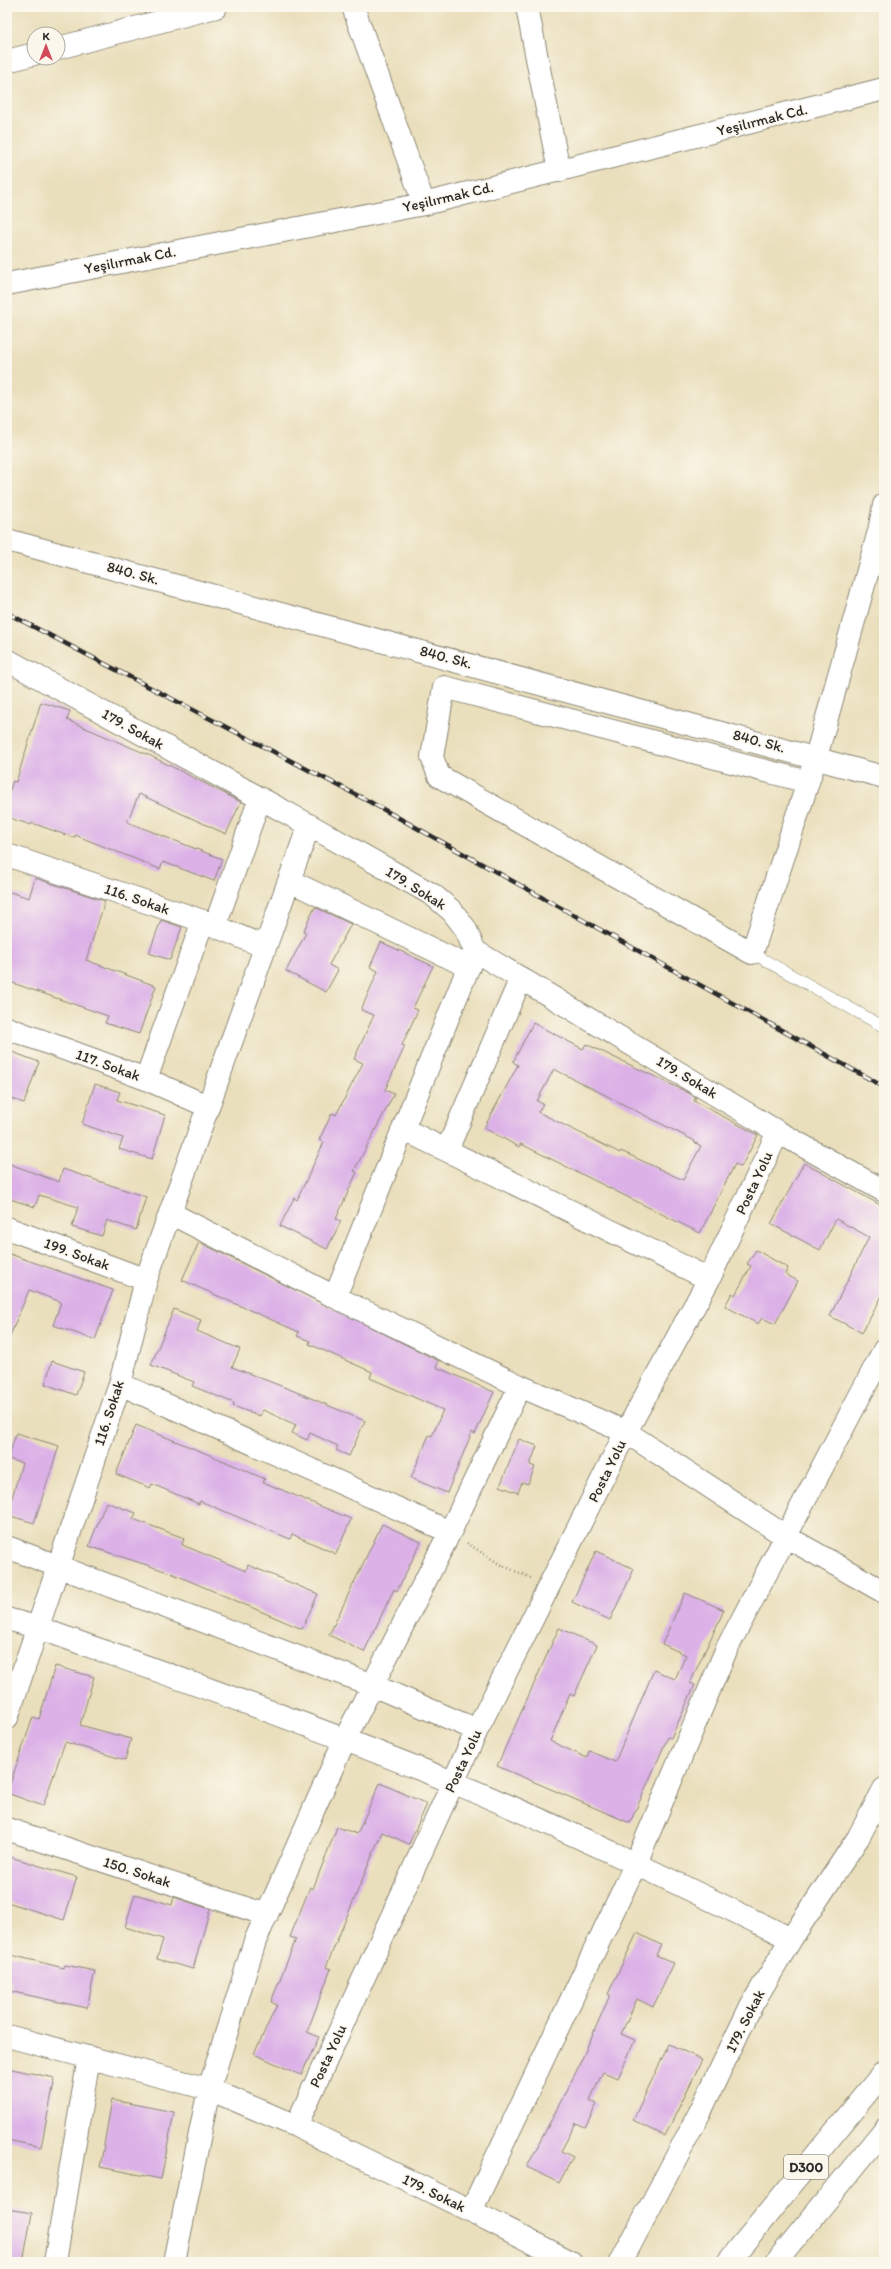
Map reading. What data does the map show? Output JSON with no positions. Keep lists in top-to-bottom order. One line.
{"streets":{"main road":["Yeşilırmak Cd.","840. Sk.","179. Sokak","116. Sokak","117. Sokak","Posta Yolu","199. Sokak","150. Sokak","D300"]},"crossings":[["179. Sokak","116. Sokak"],["179. Sokak","Posta Yolu"],["116. Sokak","117. Sokak"],["116. Sokak","199. Sokak"]],"north":"top"}
